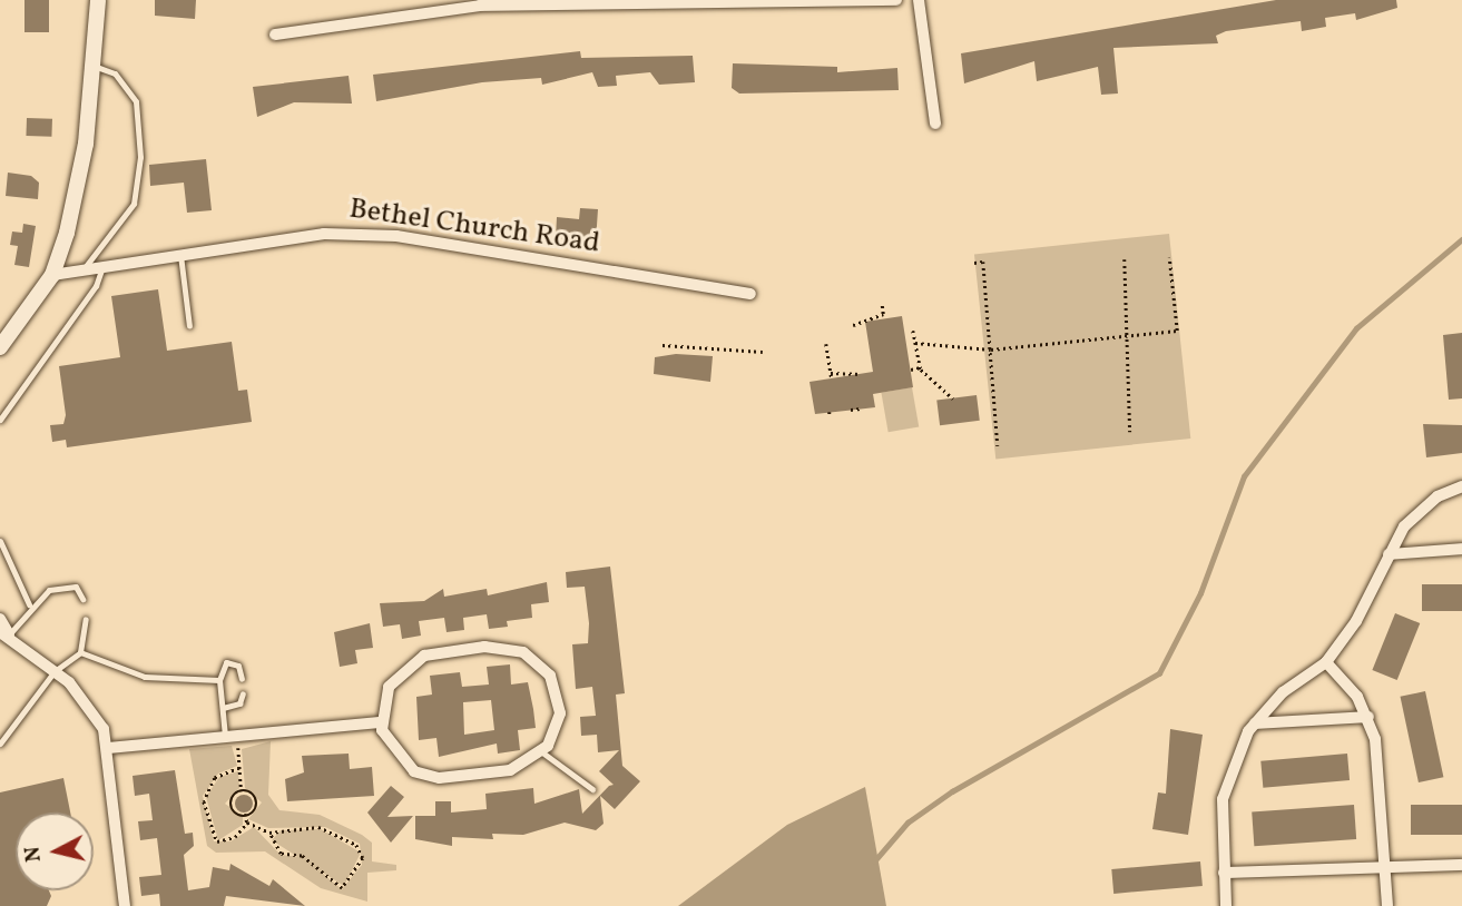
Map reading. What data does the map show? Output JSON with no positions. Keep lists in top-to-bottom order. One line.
{"streets":{"street":["Bethel Church Road"]},"north":"left"}
